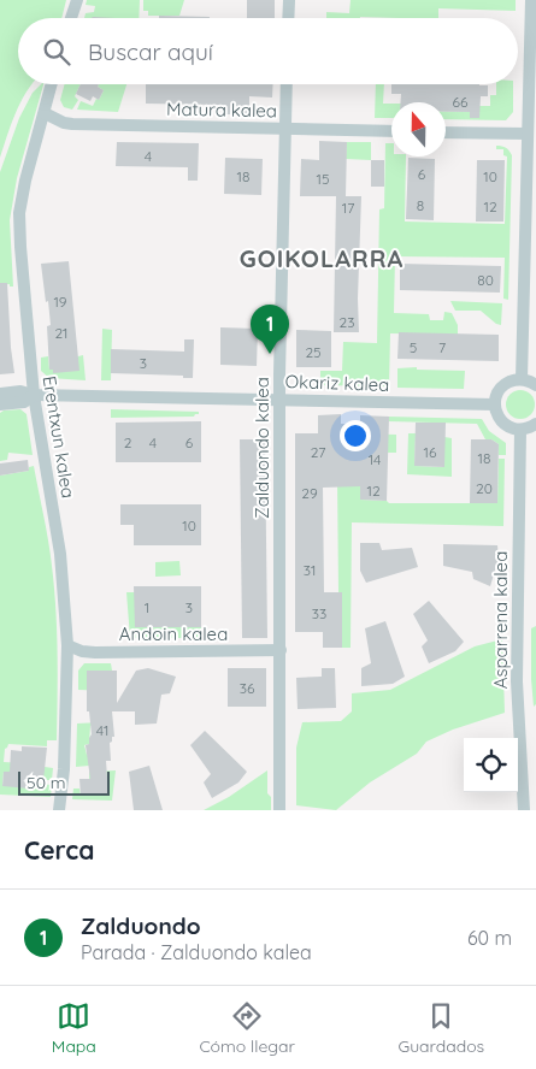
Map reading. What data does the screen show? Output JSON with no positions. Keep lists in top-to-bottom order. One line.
{"streets":{"street":["Matura kalea","Okariz kalea","Erentxun kalea","Zalduondo kalea","Asparrena kalea","Andoin kalea"]},"crossings":[["Matura kalea","Erentxun kalea"],["Matura kalea","Zalduondo kalea"],["Okariz kalea","Erentxun kalea"],["Okariz kalea","Zalduondo kalea"],["Erentxun kalea","Andoin kalea"],["Zalduondo kalea","Andoin kalea"]],"districts":["GOIKOLARRA"],"house_numbers":["66","4","6","18","10","15","8","12","17","80","19","23","21","5","7","25","3","2","4","6","27","16","18","14","20","12","29","10","31","1","3","33","36","41"],"scale_bar":"50 m","north":"top","page":{"search":"Buscar aquí","pins":"1","scale":"50 m","heading":"Cerca","list":[{"mark":"1","name":"Zalduondo","note":"Parada · Zalduondo kalea","value":"60 m"}],"nav":["Mapa","Cómo llegar","Guardados"]}}
